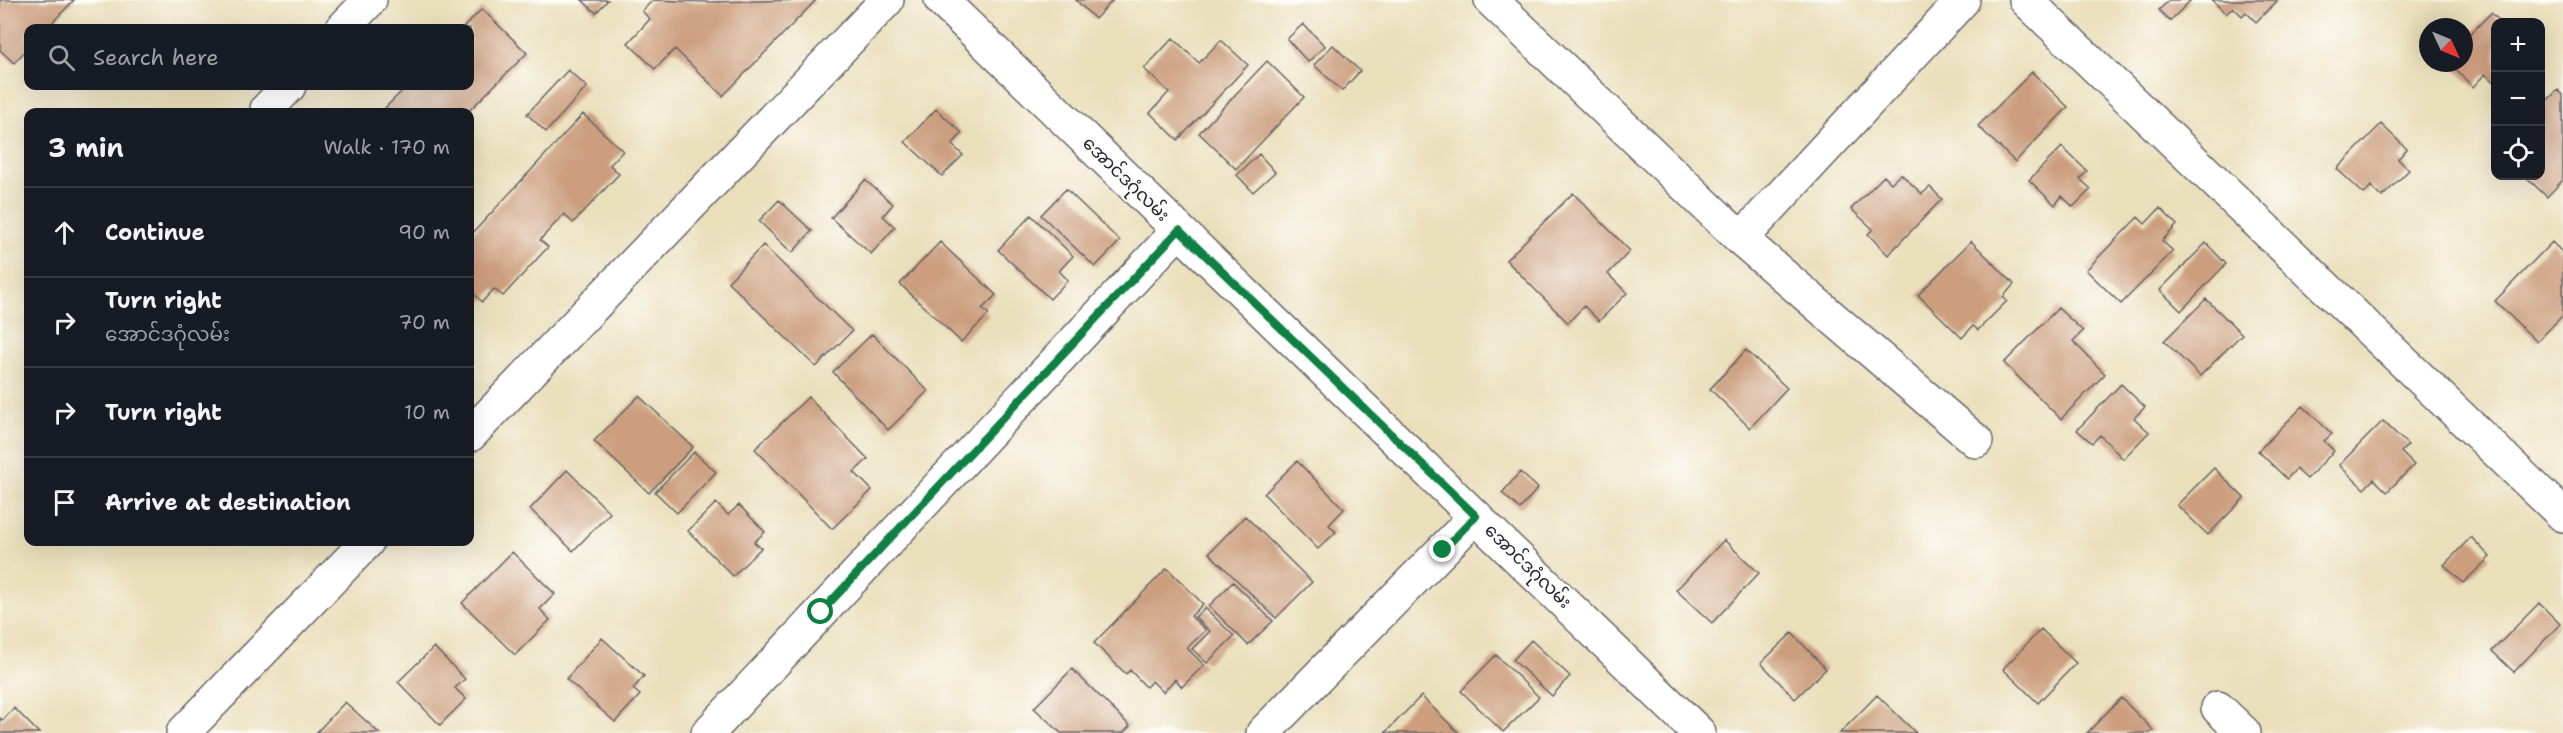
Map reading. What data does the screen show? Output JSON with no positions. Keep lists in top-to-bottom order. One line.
{"streets":{"street":["အောင်ဒဂုံလမ်း"]},"north":"bottom right","page":{"map_buttons":["+","−"],"search":"Search here","heading":["3 min","Walk · 170 m"],"list":[["Continue","90 m"],["Turn right","အောင်ဒဂုံလမ်း","70 m"],["Turn right","10 m"],"Arrive at destination"]}}
